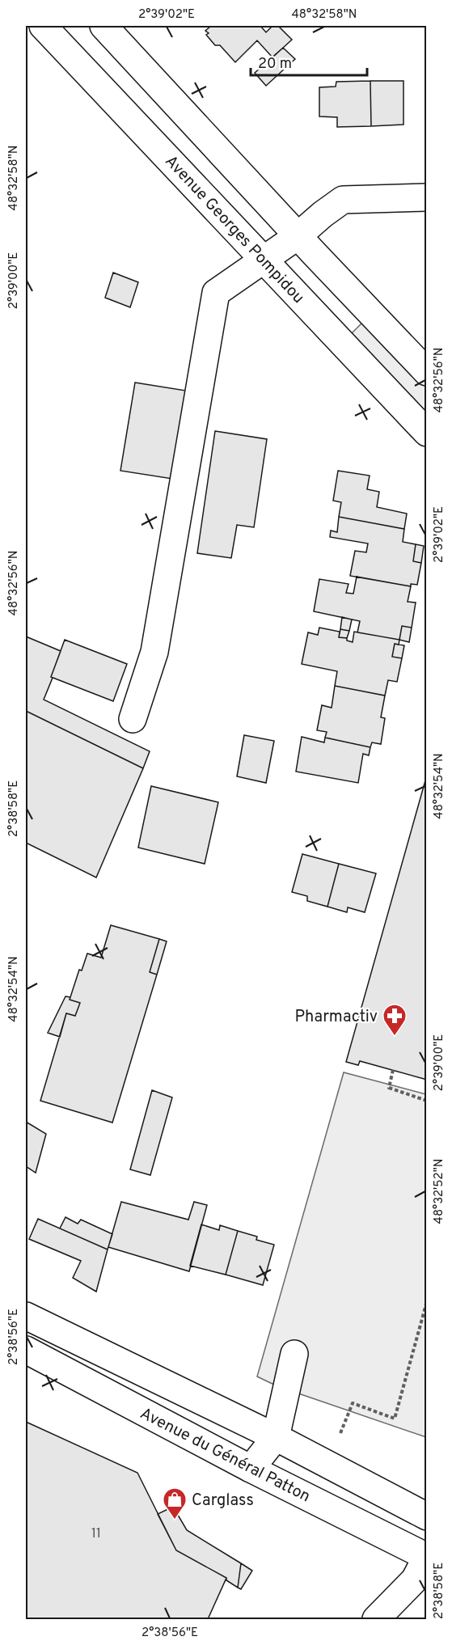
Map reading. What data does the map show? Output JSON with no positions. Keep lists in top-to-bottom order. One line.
{"streets":{"main road":["Avenue Georges Pompidou","Avenue du Général Patton"]},"places":{"pharmacy":["Pharmactiv"],"shop":["Carglass"]},"house_numbers":["11"],"scale_bar":"20 m","coordinates":["2°39'02\"E","48°32'58\"N","2°39'00\"E","48°32'56\"N","48°32'54\"N","2°38'58\"E","48°32'52\"N","2°38'56\"E"]}
